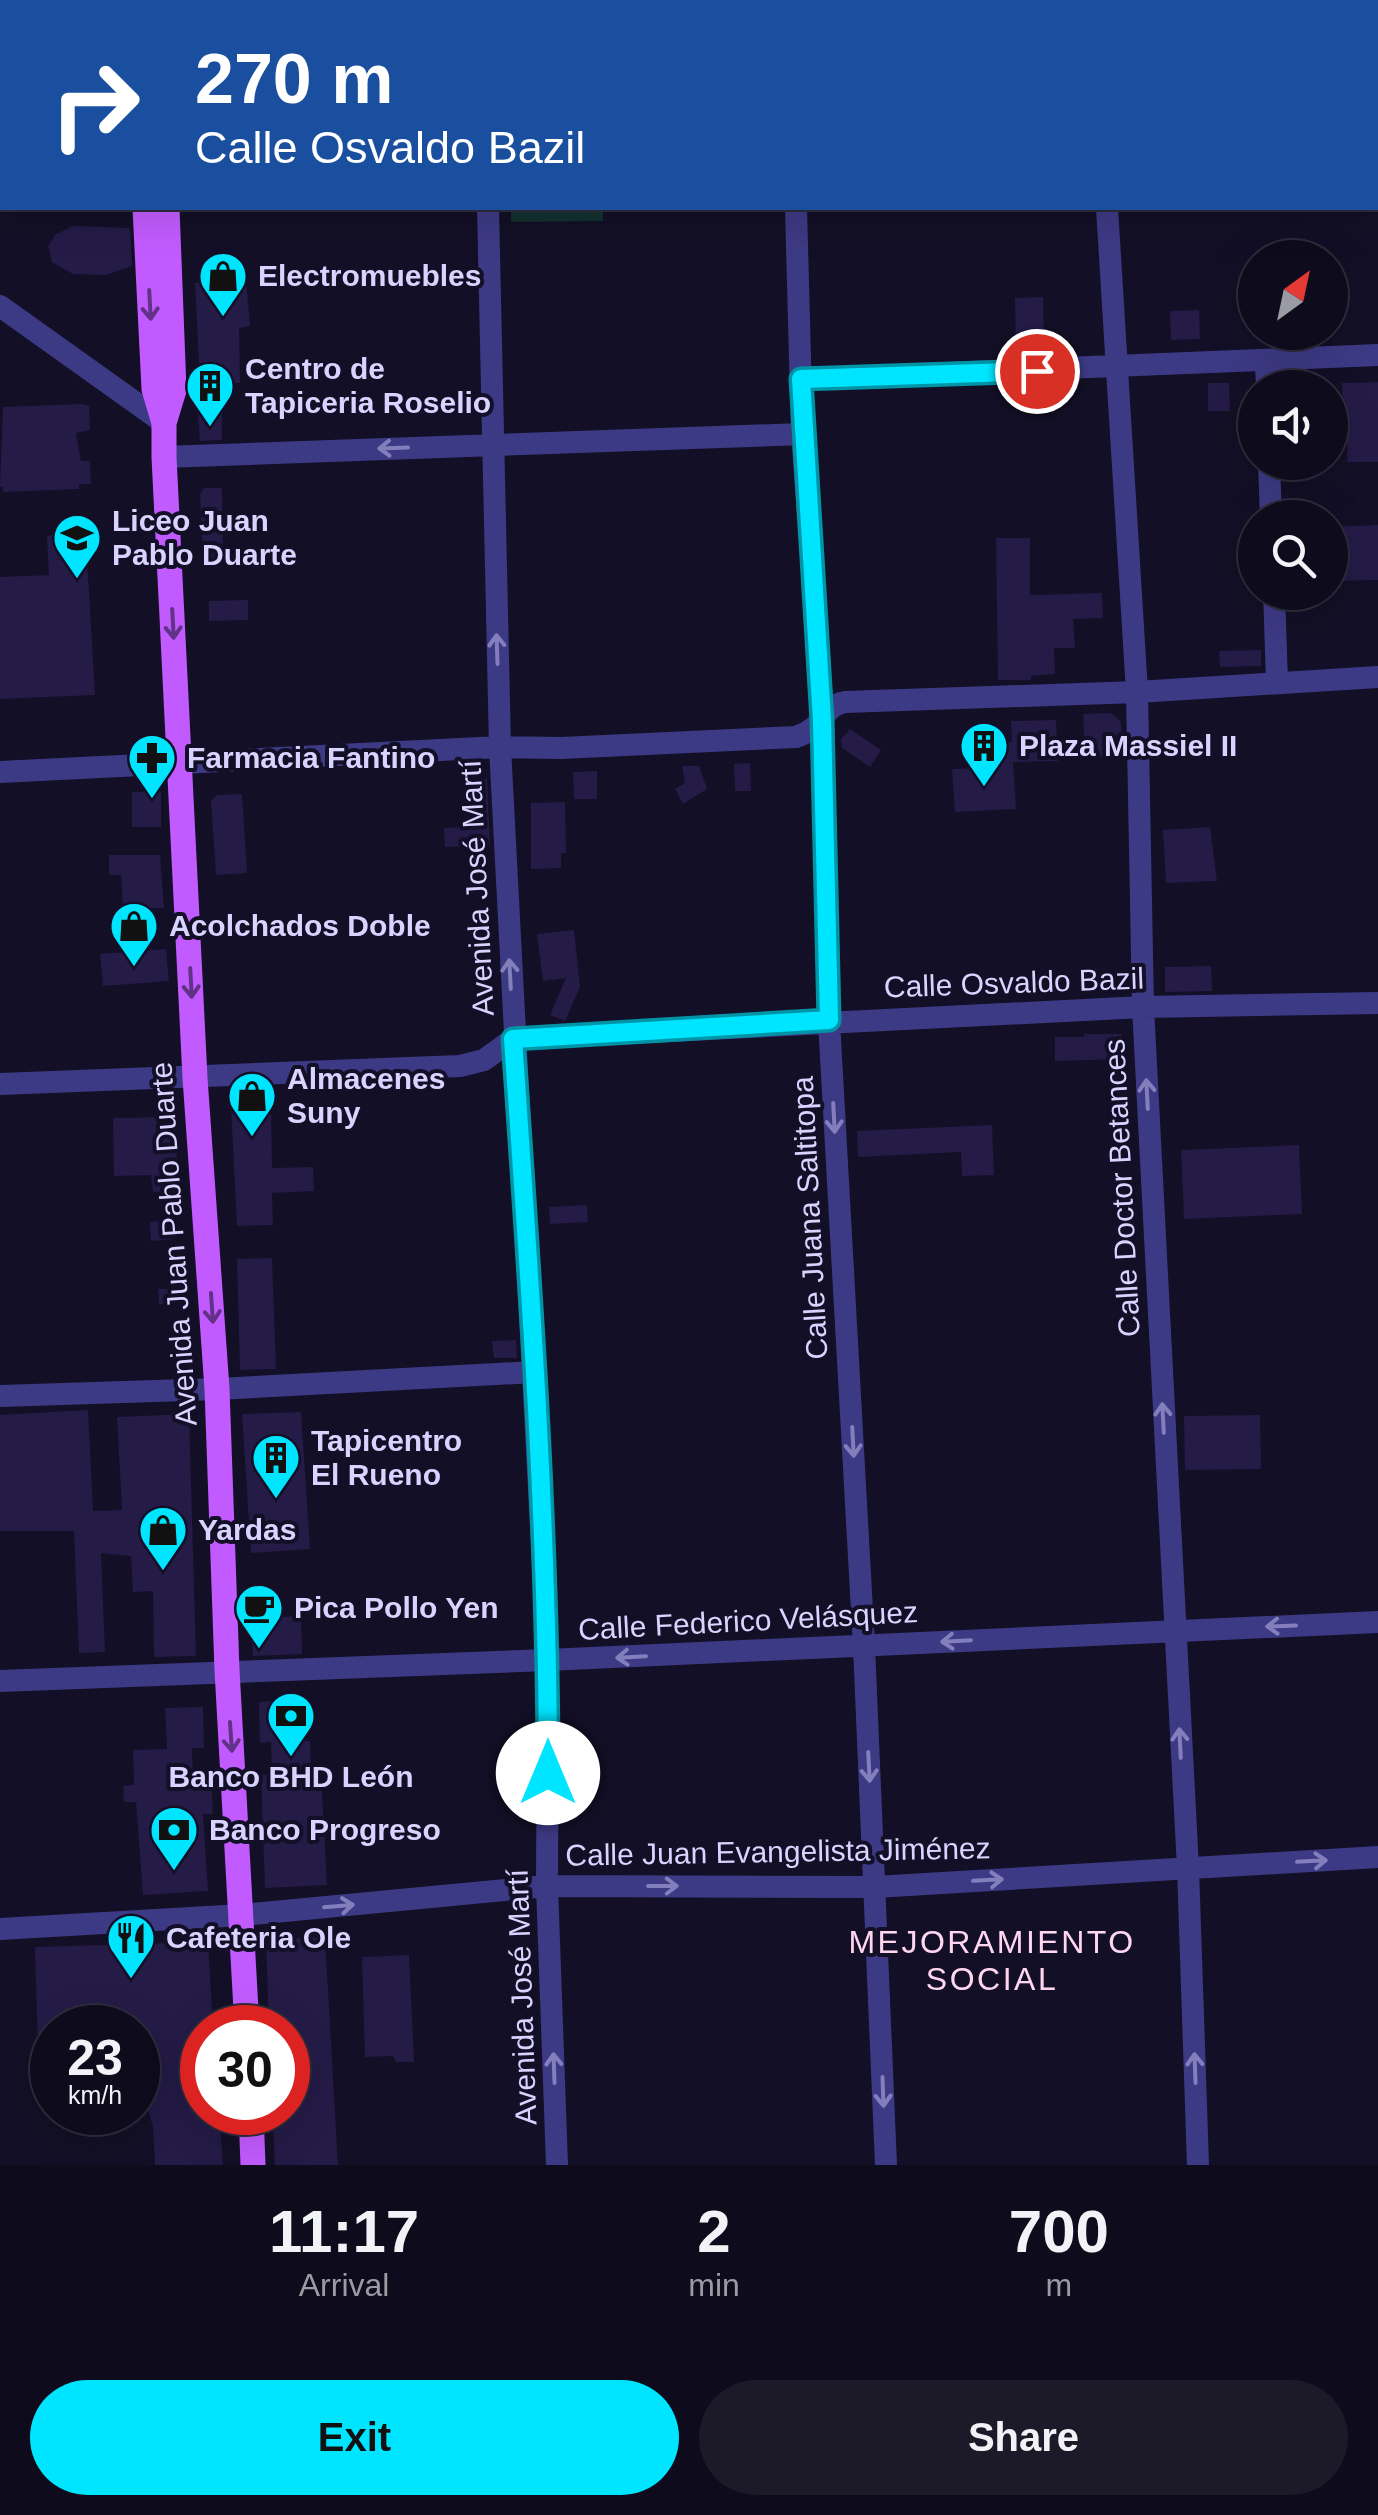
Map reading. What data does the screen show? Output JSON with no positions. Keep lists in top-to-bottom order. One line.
{"streets":{"main road":["Avenida Juan Pablo Duarte"],"street":["Avenida José Martí","Calle Osvaldo Bazil","Calle Doctor Betances","Calle Juana Saltitopa","Calle Federico Velásquez","Calle Juan Evangelista Jiménez"]},"crossings":[["Avenida José Martí","Calle Osvaldo Bazil"],["Avenida José Martí","Calle Federico Velásquez"],["Avenida José Martí","Calle Juan Evangelista Jiménez"],["Calle Osvaldo Bazil","Calle Doctor Betances"],["Calle Osvaldo Bazil","Calle Juana Saltitopa"],["Calle Osvaldo Bazil","Avenida Juan Pablo Duarte"],["Calle Doctor Betances","Calle Federico Velásquez"],["Calle Doctor Betances","Calle Juan Evangelista Jiménez"],["Calle Juana Saltitopa","Calle Federico Velásquez"],["Calle Juana Saltitopa","Calle Juan Evangelista Jiménez"],["Avenida Juan Pablo Duarte","Calle Federico Velásquez"],["Avenida Juan Pablo Duarte","Calle Juan Evangelista Jiménez"]],"one_way":["Avenida José Martí","Calle Doctor Betances","Calle Juana Saltitopa","Avenida Juan Pablo Duarte","Calle Federico Velásquez","Calle Juan Evangelista Jiménez"],"districts":["MEJORAMIENTO SOCIAL"],"places":{"shop":["Electromuebles","Acolchados Doble","Almacenes Suny","Yardas"],"building":["Centro de Tapiceria Roselio","Plaza Massiel II","Tapicentro El Rueno"],"school or university":["Liceo Juan Pablo Duarte"],"pharmacy":["Farmacia Fantino"],"cafe":["Pica Pollo Yen"],"bank":["Banco BHD León","Banco Progreso"],"restaurant":["Cafeteria Ole"]},"north":"top right","page":{"turn":["270 m","Calle Osvaldo Bazil"],"speed":"23 km/h","limit":"30","eta":["11:17","Arrival","2","min","700","m"],"buttons":["Exit","Share"]}}
